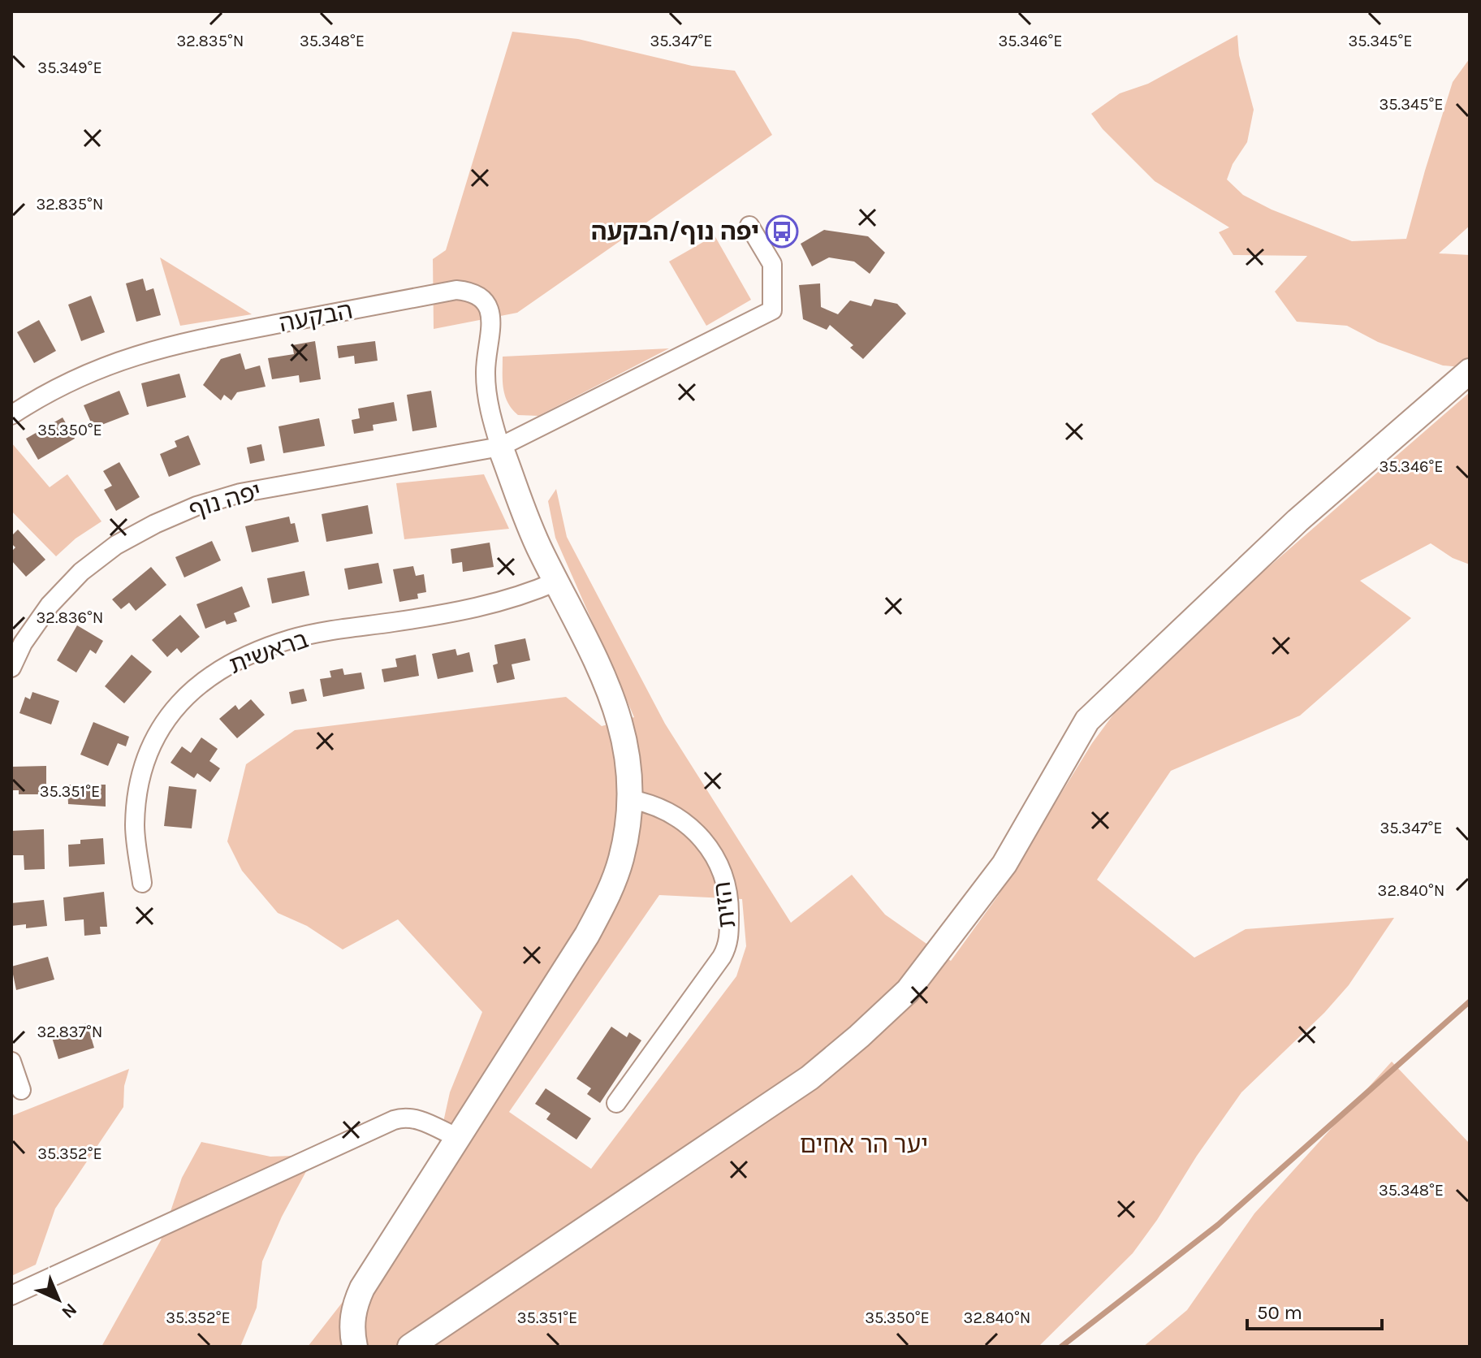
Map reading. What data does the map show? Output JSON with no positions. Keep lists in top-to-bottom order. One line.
{"streets":{"street":["הבקעה","יפה נוף","בראשית","הזית"]},"crossings":[["הבקעה","יפה נוף"]],"parks":["יער הר אחים"],"places":{"bus stop":["יפה נוף/הבקעה"]},"scale_bar":"50 m","north":"bottom right","coordinates":["32.835°N","35.348°E","35.347°E","35.346°E","35.345°E","35.349°E","35.350°E","32.836°N","35.351°E","32.840°N","32.837°N","35.352°E"]}
